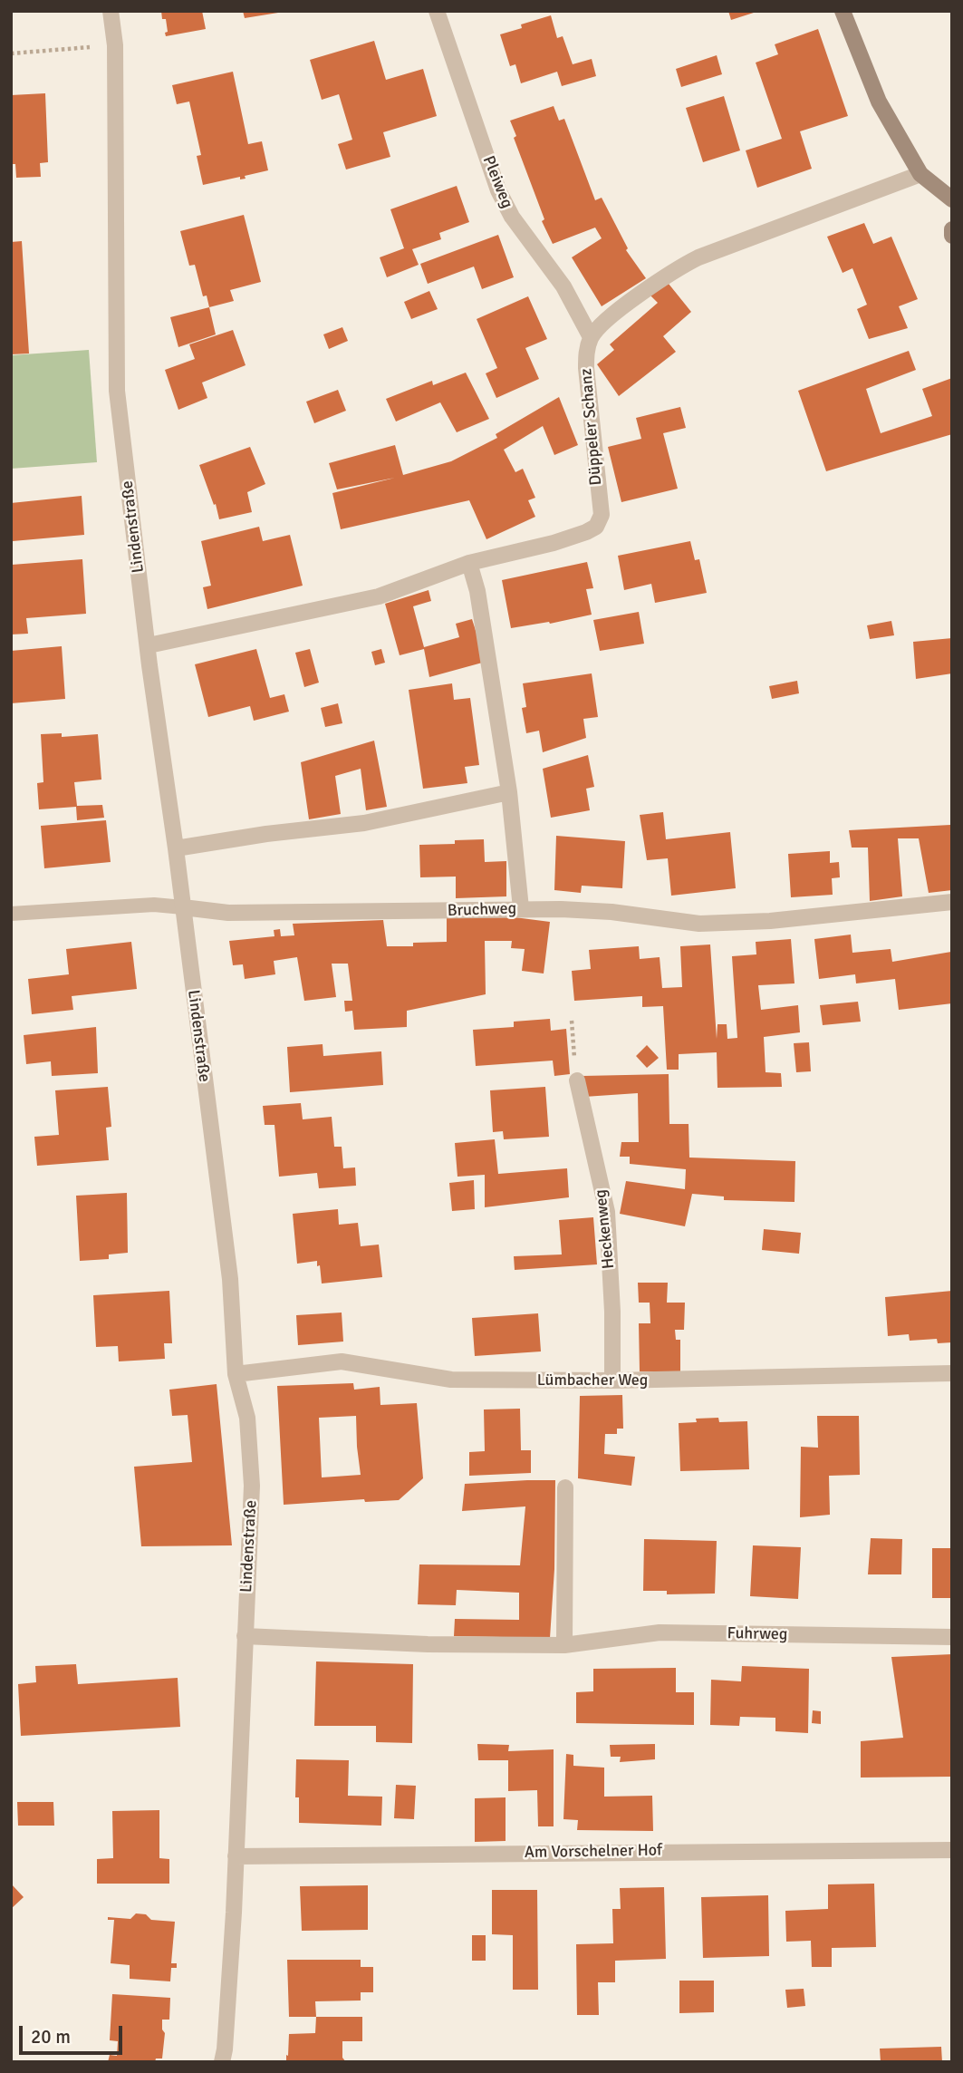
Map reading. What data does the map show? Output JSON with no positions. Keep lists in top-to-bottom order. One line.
{"streets":{"street":["Pleiweg","Düppeler Schanz","Lindenstraße","Bruchweg","Heckenweg","Lümbacher Weg","Fuhrweg","Am Vorschelner Hof"]},"crossings":[["Pleiweg","Düppeler Schanz"],["Düppeler Schanz","Lindenstraße"],["Lindenstraße","Bruchweg"],["Lindenstraße","Lümbacher Weg"],["Lindenstraße","Fuhrweg"],["Lindenstraße","Am Vorschelner Hof"],["Heckenweg","Lümbacher Weg"]],"scale_bar":"20 m"}
